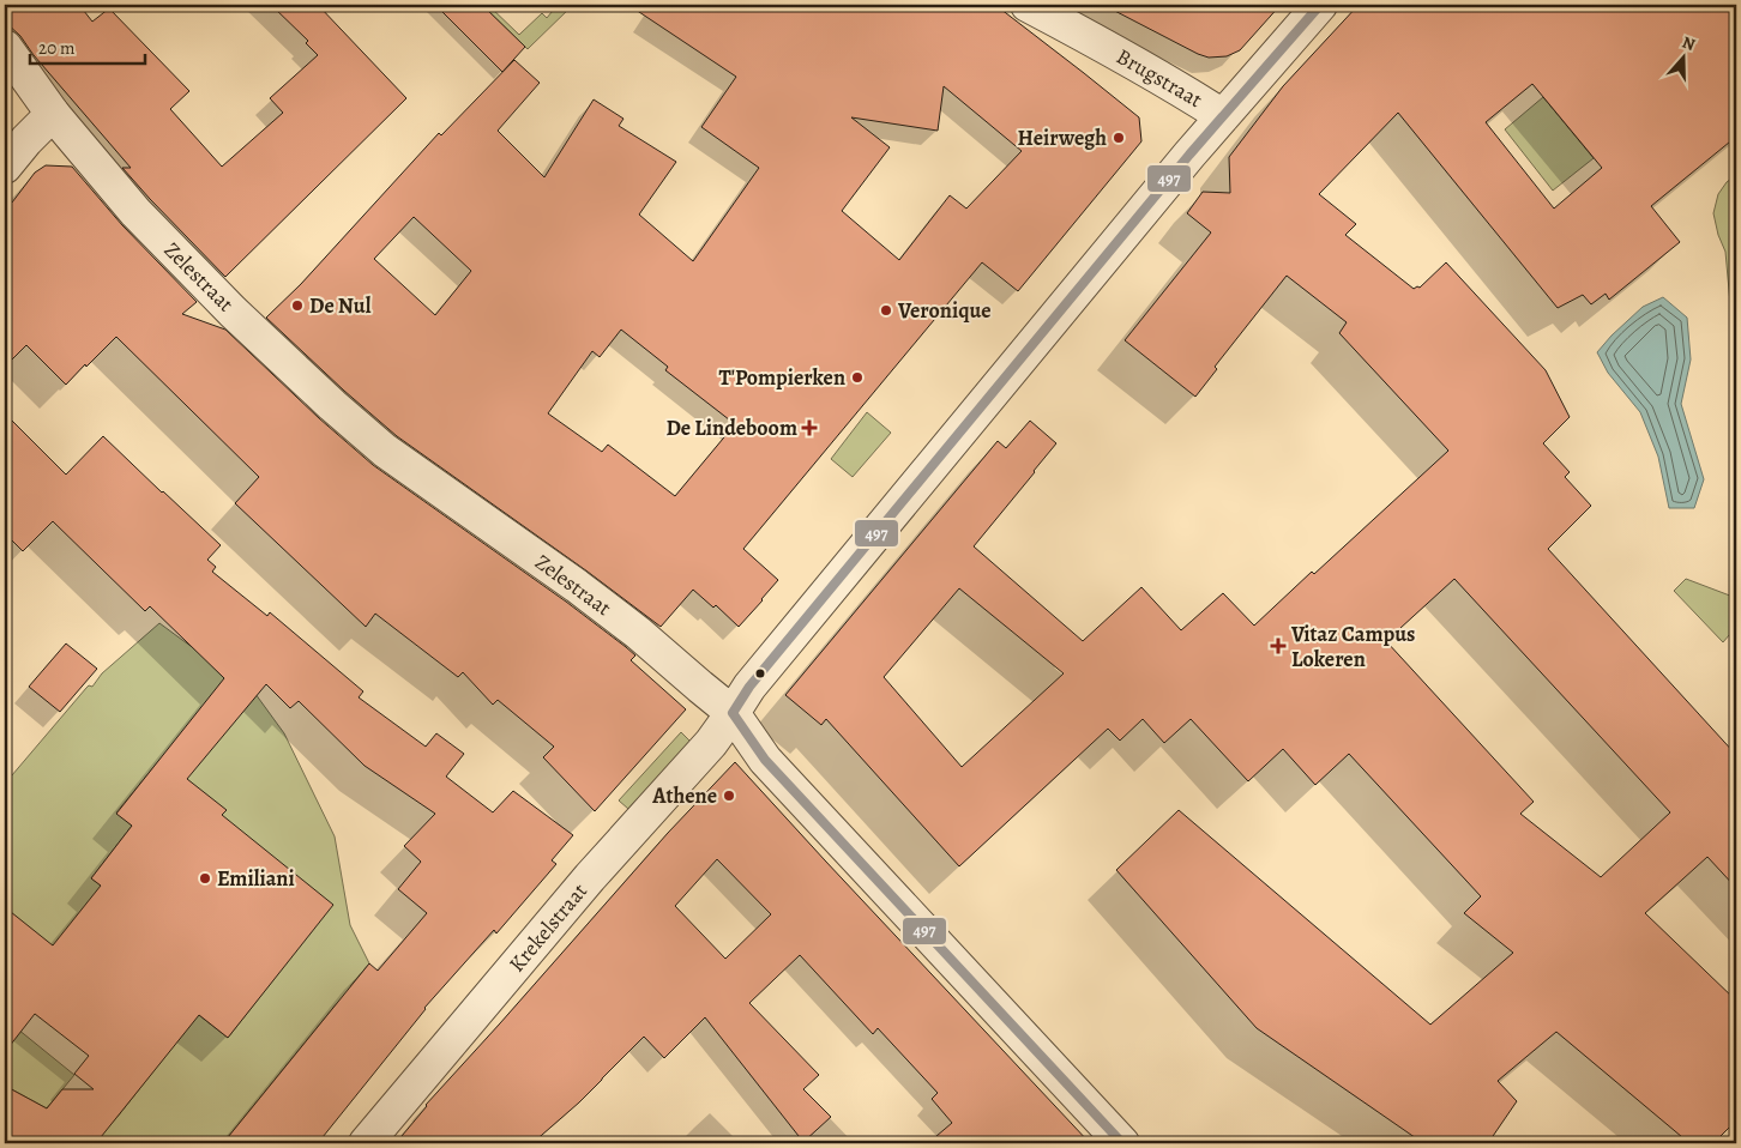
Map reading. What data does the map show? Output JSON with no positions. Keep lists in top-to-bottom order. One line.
{"streets":{"street":["Brugstraat","Zelestraat","Krekelstraat"]},"crossings":[["Brugstraat","Krekelstraat"],["Zelestraat","Krekelstraat"]],"places":{"other":["Heirwegh","De Nul","Veronique","T'Pompierken","Athene","Emiliani"],"health":["De Lindeboom","Vitaz Campus Lokeren"]},"lines":["transit line 497"],"scale_bar":"20 m","north":"top"}
